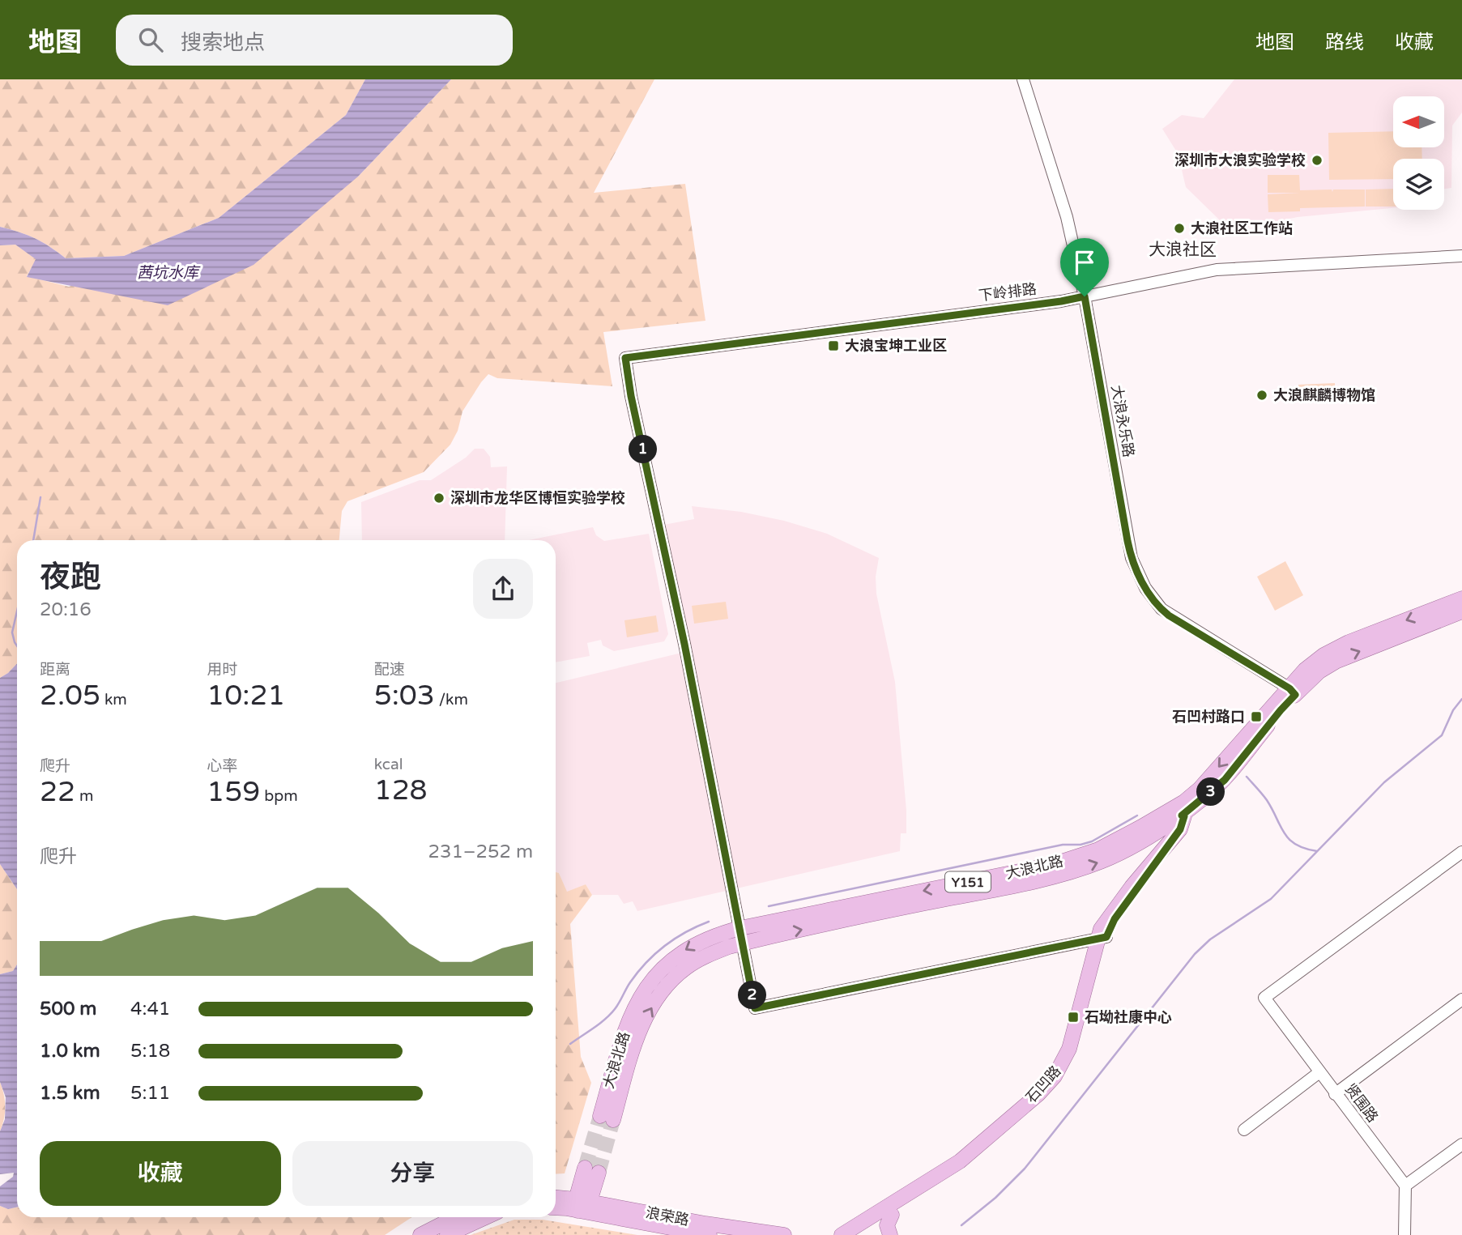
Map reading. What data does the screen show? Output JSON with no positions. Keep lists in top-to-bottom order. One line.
{"streets":{"main road":["大浪北路","Y151","石凹路","浪荣路"],"street":["下岭排路","大浪永乐路","贤围路"]},"crossings":[["下岭排路","大浪永乐路"],["下岭排路","大浪北路"],["大浪永乐路","大浪北路"],["大浪北路","石凹路"]],"districts":["大浪社区"],"water":["茜坑水库"],"places":{"other":["深圳市大浪实验学校","大浪社区工作站","大浪麒麟博物馆","深圳市龙华区博恒实验学校"],"transit":["大浪宝坤工业区","石凹村路口","石坳社康中心"]},"north":"left","page":{"header":"地图","search":"搜索地点","nav":["地图","路线","收藏"],"pins":["1","3","2"],"heading":["夜跑","20:16"],"stats":[["距离","2.05 km"],["用时","10:21"],["配速","5:03 /km"],["爬升","22 m"],["心率","159 bpm"],["kcal","128"]],"chart":["爬升","231–252 m"],"list":[{"name":"500 m","note":"4:41"},{"name":"1.0 km","note":"5:18"},{"name":"1.5 km","note":"5:11"}],"buttons":["收藏","分享"]}}
